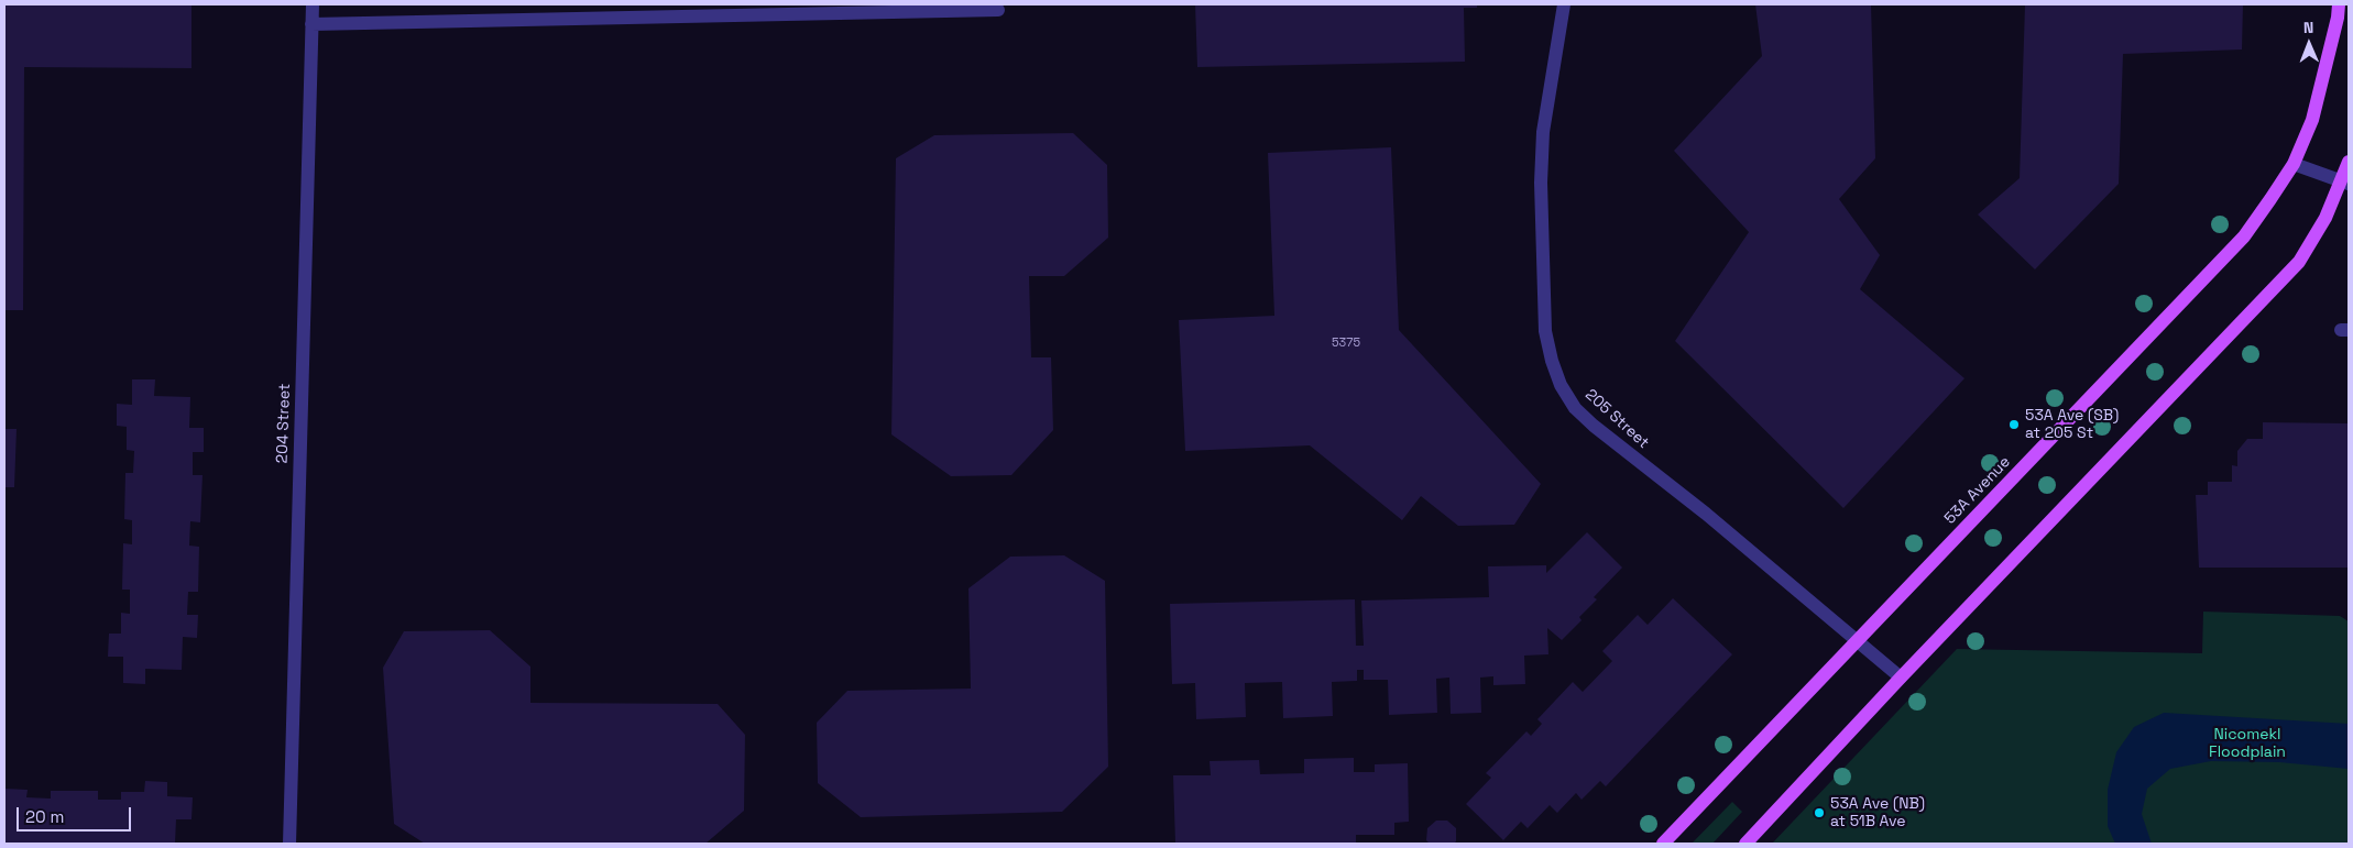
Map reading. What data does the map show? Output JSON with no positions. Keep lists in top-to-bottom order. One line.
{"streets":{"main road":["53A Avenue"],"street":["205 Street","204 Street"]},"crossings":[["205 Street","53A Avenue"]],"parks":["Nicomekl Floodplain"],"places":["53A Ave (SB) at 205 St","53A Ave (NB) at 51B Ave"],"house_numbers":["5375"],"scale_bar":"20 m","north":"top"}
